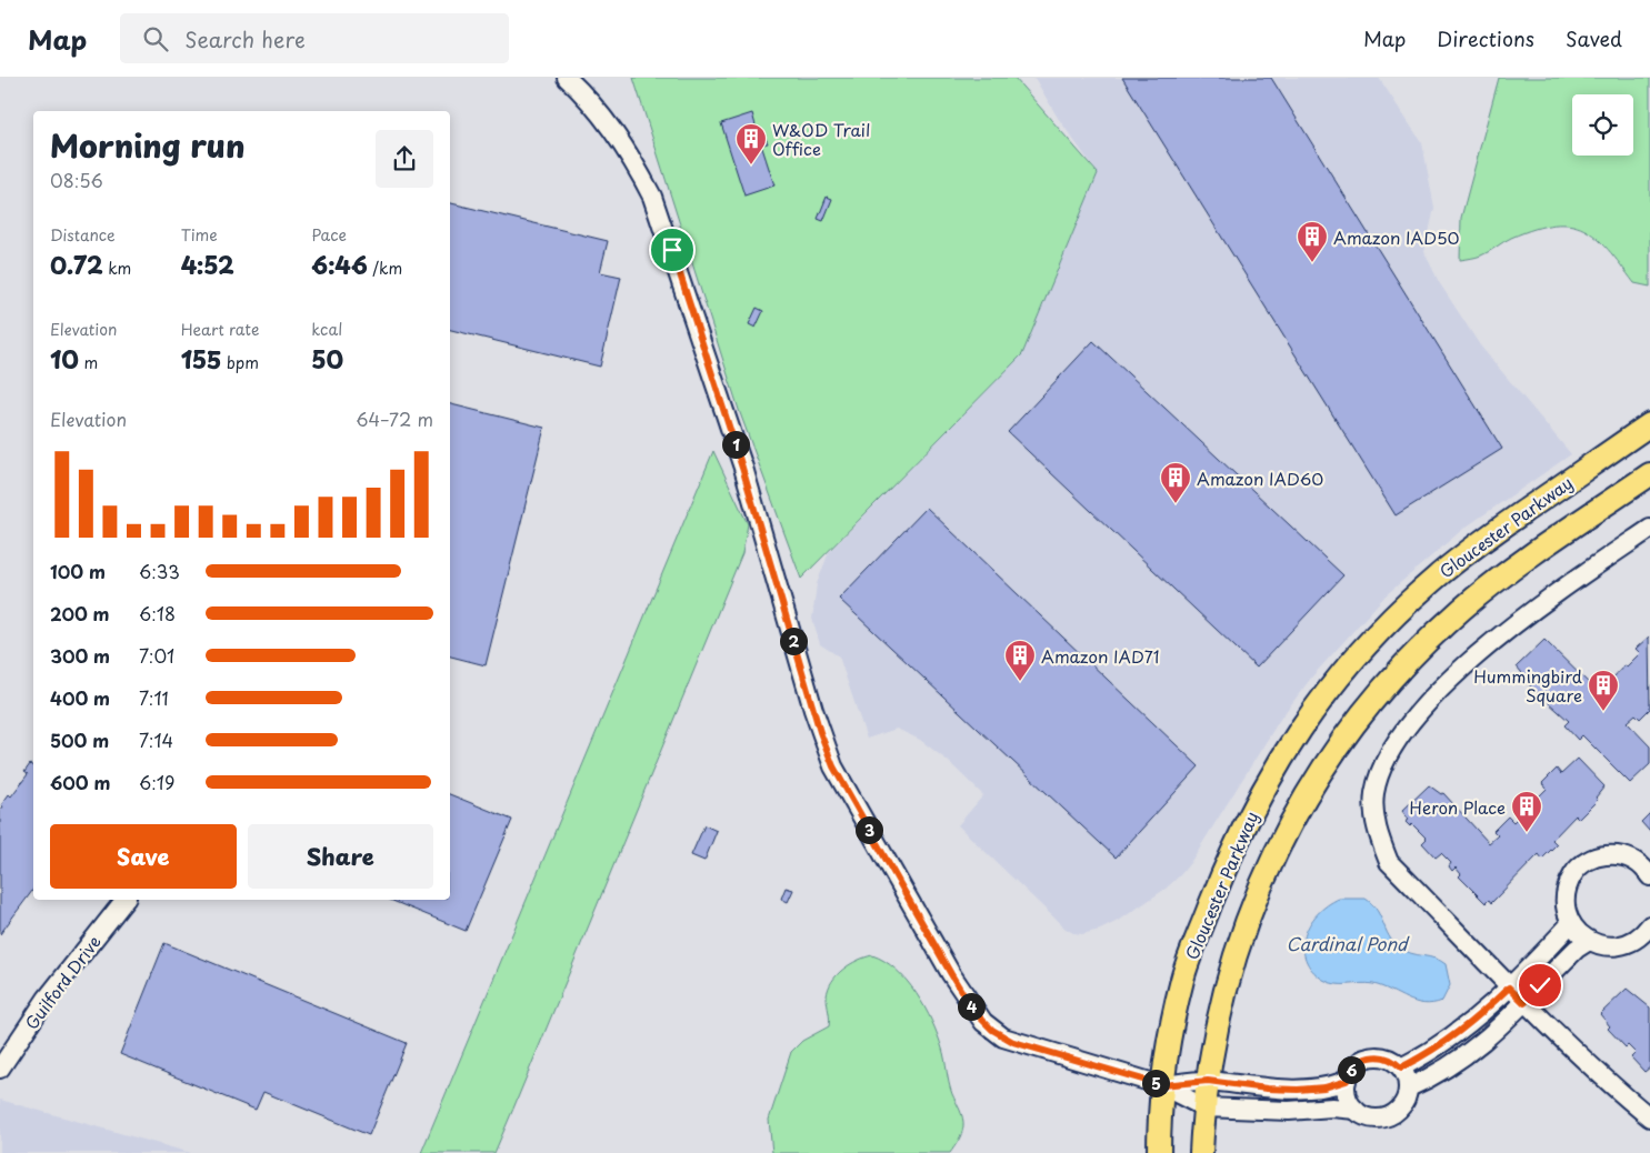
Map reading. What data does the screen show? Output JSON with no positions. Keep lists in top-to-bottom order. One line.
{"streets":{"main road":["Gloucester Parkway"],"street":["Guilford Drive"]},"water":["Cardinal Pond"],"places":{"building":["W&OD Trail Office","Amazon IAD50","Amazon IAD60","Amazon IAD71","Hummingbird Square","Heron Place"]},"page":{"header":"Map","search":"Search here","nav":["Map","Directions","Saved"],"heading":["Morning run","08:56"],"stats":[["Distance","0.72 km"],["Time","4:52"],["Pace","6:46 /km"],["Elevation","10 m"],["Heart rate","155 bpm"],["kcal","50"]],"chart":["Elevation","64–72 m"],"pins":["1","2","3","4","6","5"],"list":[{"name":"100 m","note":"6:33"},{"name":"200 m","note":"6:18"},{"name":"300 m","note":"7:01"},{"name":"400 m","note":"7:11"},{"name":"500 m","note":"7:14"},{"name":"600 m","note":"6:19"}],"buttons":["Save","Share"]}}
